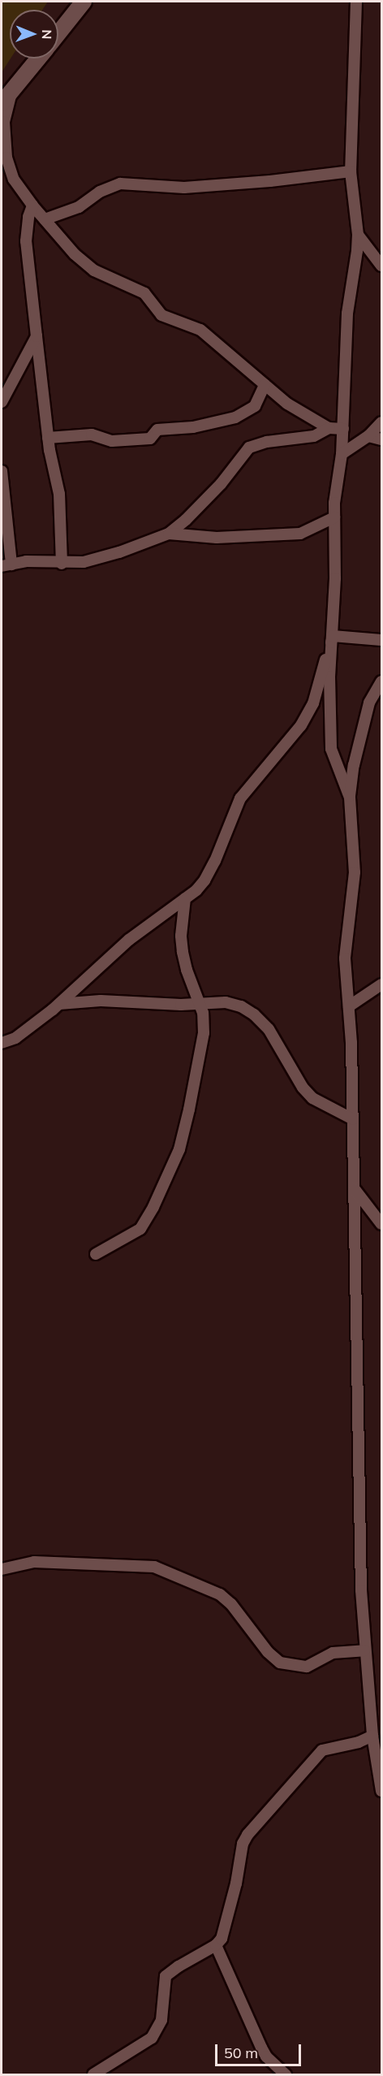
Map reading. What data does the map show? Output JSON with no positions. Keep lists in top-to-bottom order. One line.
{"scale_bar":"50 m","north":"right"}
